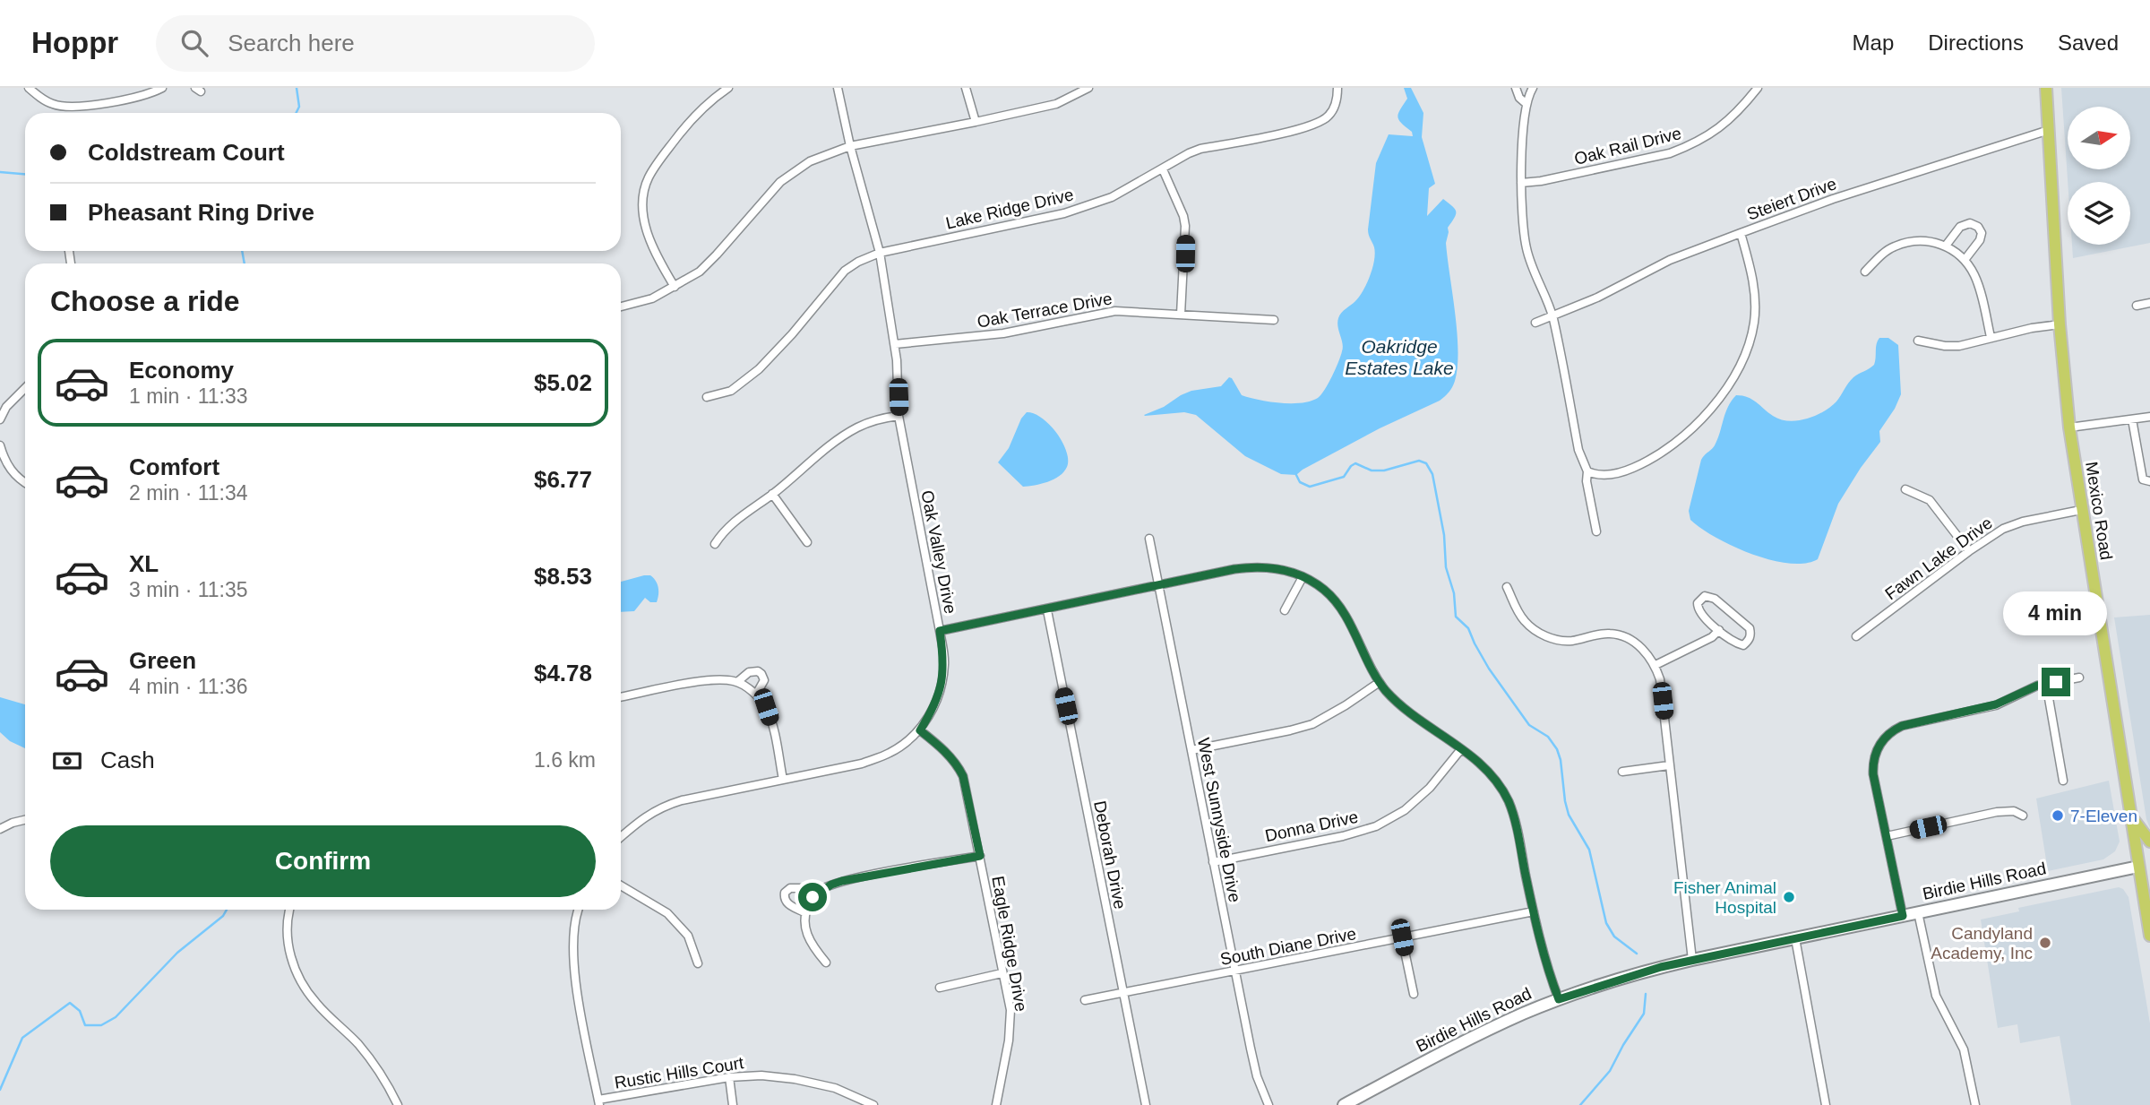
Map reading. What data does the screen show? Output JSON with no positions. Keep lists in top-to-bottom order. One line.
{"streets":{"main road":["Mexico Road","Birdie Hills Road"],"street":["Oak Rail Drive","Steiert Drive","Lake Ridge Drive","Oak Terrace Drive","Oak Valley Drive","Fawn Lake Drive","West Sunnyside Drive","Donna Drive","Deborah Drive","Eagle Ridge Drive","South Diane Drive","Rustic Hills Court"]},"crossings":[["Steiert Drive","Mexico Road"],["Lake Ridge Drive","Oak Valley Drive"],["Oak Terrace Drive","Oak Valley Drive"],["Mexico Road","Fawn Lake Drive"],["Mexico Road","Birdie Hills Road"],["Oak Valley Drive","Eagle Ridge Drive"],["West Sunnyside Drive","Donna Drive"],["West Sunnyside Drive","South Diane Drive"],["Deborah Drive","South Diane Drive"]],"water":["Oakridge Estates Lake"],"places":["7-Eleven","Fisher Animal Hospital","Candyland Academy, Inc"],"north":"right","page":{"header":"Hoppr","search":"Search here","nav":["Map","Directions","Saved"],"banner":["Coldstream Court","Pheasant Ring Drive"],"heading":"Choose a ride","list":[{"name":"Economy","note":"1 min · 11:33","value":"$5.02"},{"name":"Comfort","note":"2 min · 11:34","value":"$6.77"},{"name":"XL","note":"3 min · 11:35","value":"$8.53"},{"name":"Green","note":"4 min · 11:36","value":"$4.78"}],"bubble":"4 min","pay":["Cash","1.6 km"],"buttons":"Confirm"}}
